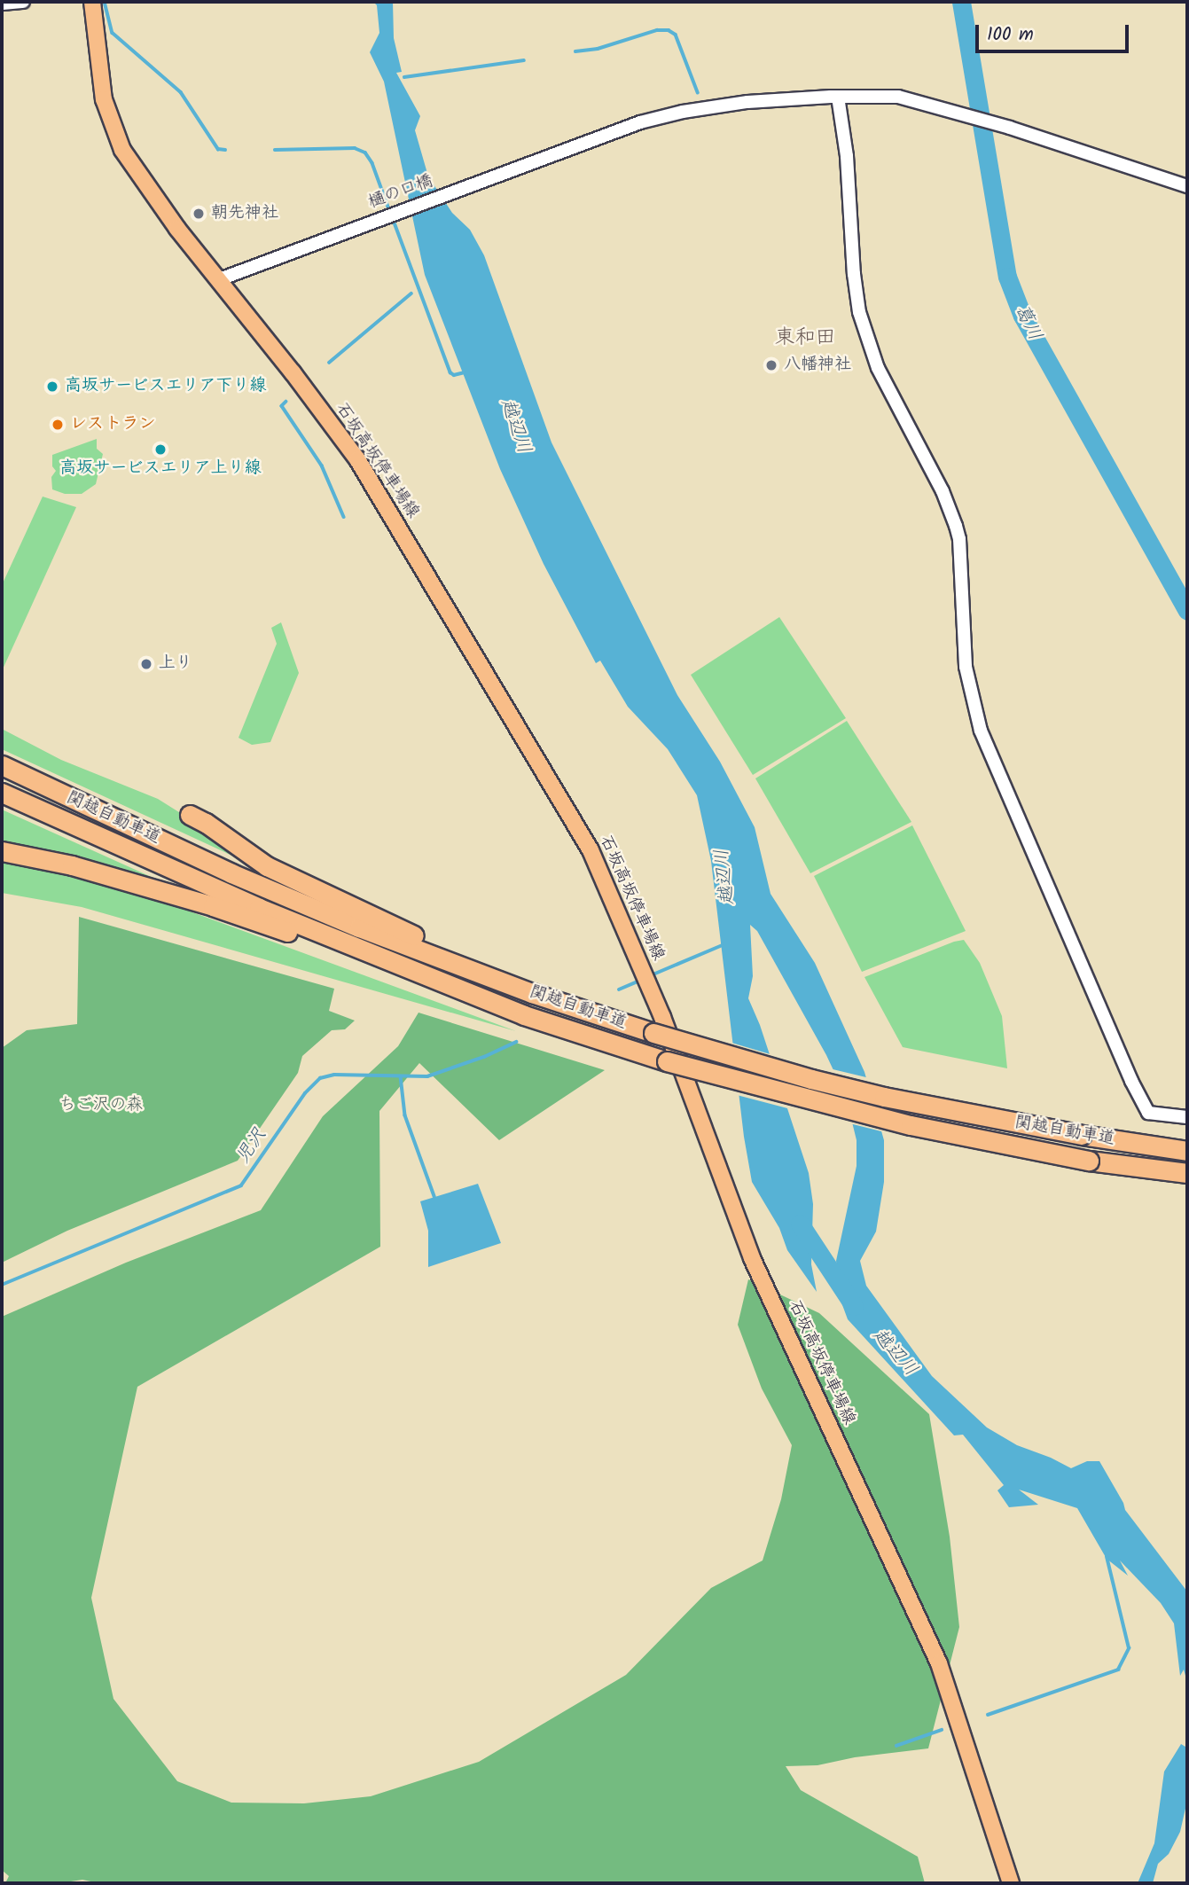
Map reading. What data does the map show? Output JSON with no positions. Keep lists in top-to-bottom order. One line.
{"streets":{"highway":["関越自動車道"],"main road":["石坂高坂停車場線"],"street":["樋の口橋"]},"crossings":[["樋の口橋","石坂高坂停車場線"]],"districts":["東和田"],"water":["葛川","越辺川","児沢"],"parks":["ちご沢の森"],"places":["朝先神社","八幡神社","高坂サービスエリア下り線","レストラン","高坂サービスエリア上り線","上り"],"scale_bar":"100 m"}
